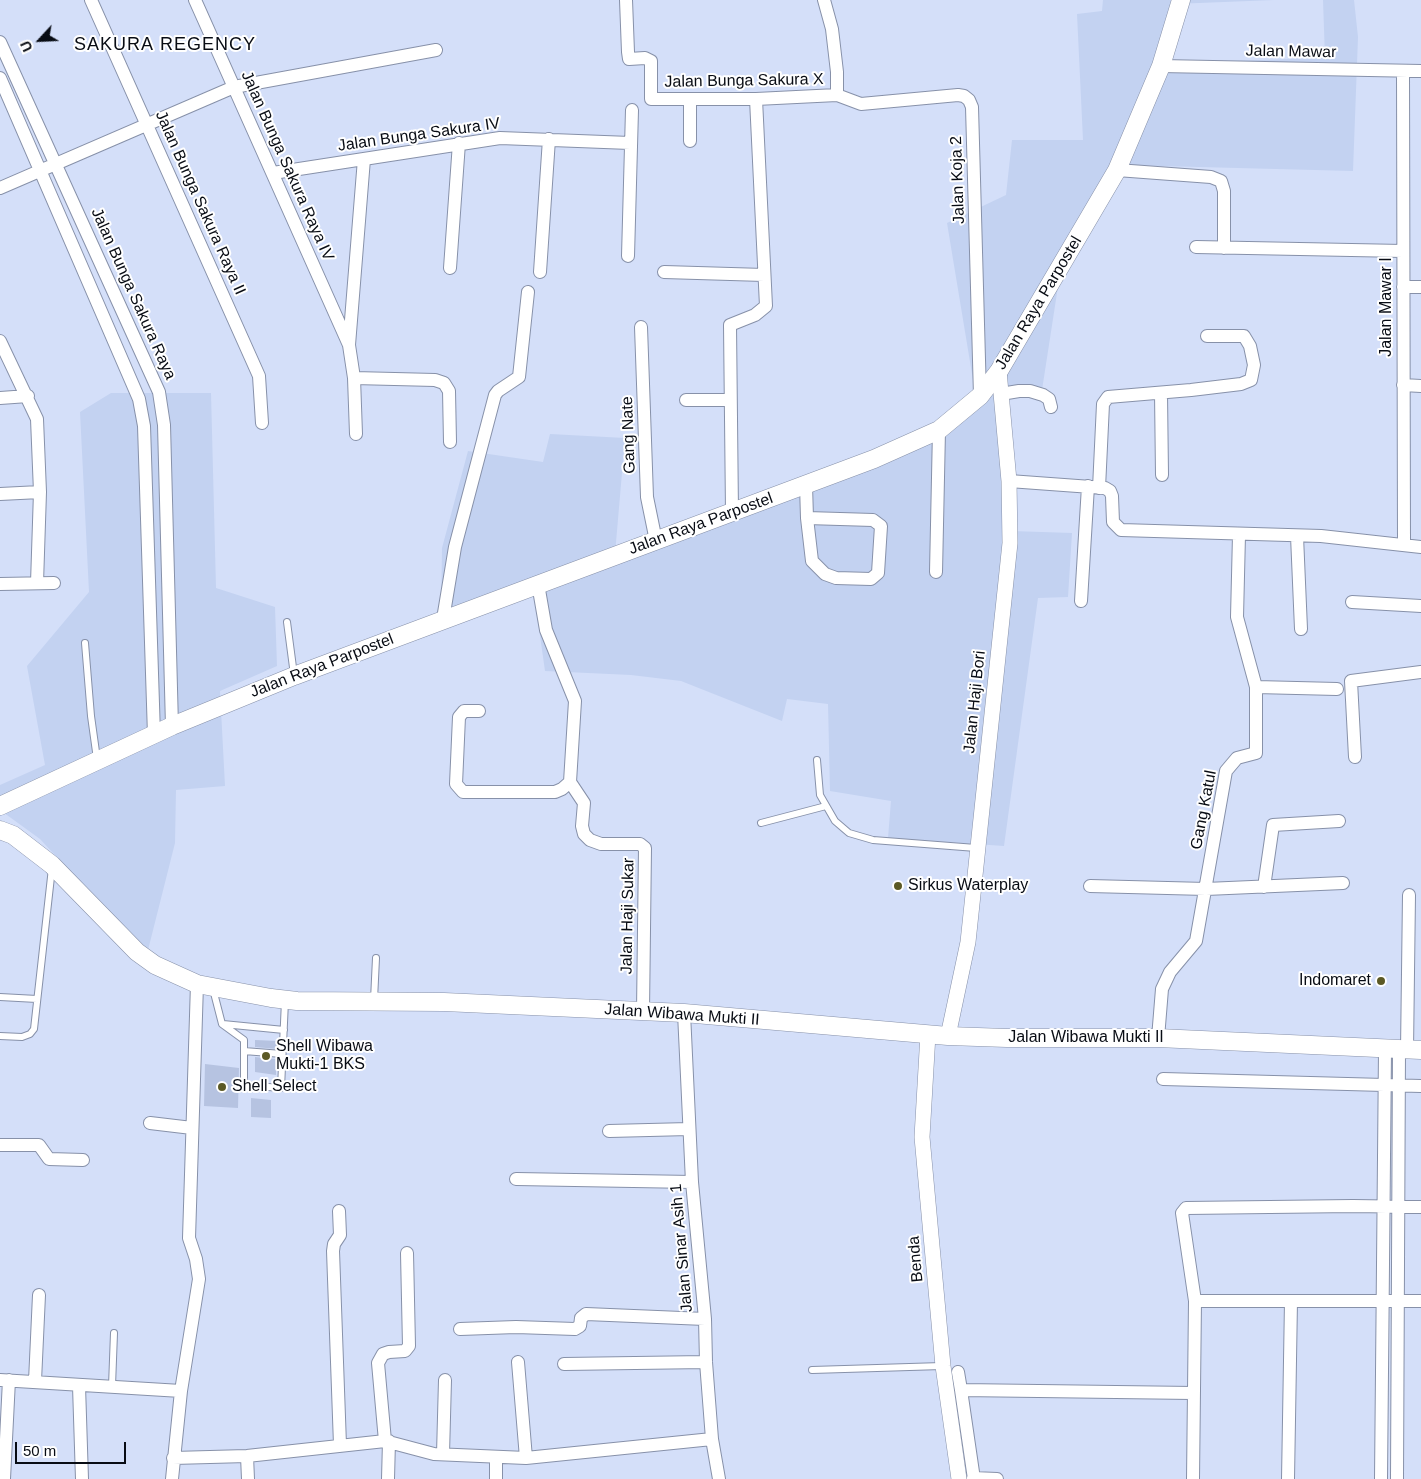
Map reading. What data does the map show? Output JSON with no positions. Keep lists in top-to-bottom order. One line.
{"streets":{"main road":["Jalan Raya Parpostel","Jalan Wibawa Mukti II"],"street":["Jalan Mawar","Jalan Bunga Sakura X","Jalan Bunga Sakura IV","Jalan Bunga Sakura Raya IV","Jalan Koja 2","Jalan Bunga Sakura Raya II","Jalan Bunga Sakura Raya","Jalan Mawar I","Gang Nate","Jalan Haji Bori","Gang Katul","Jalan Haji Sukar","Jalan Sinar Asih 1","Benda"]},"crossings":[["Jalan Mawar","Jalan Raya Parpostel"],["Jalan Mawar","Jalan Mawar I"],["Jalan Bunga Sakura X","Jalan Koja 2"],["Jalan Bunga Sakura IV","Jalan Bunga Sakura Raya IV"],["Jalan Koja 2","Jalan Raya Parpostel"],["Jalan Bunga Sakura Raya","Jalan Raya Parpostel"],["Jalan Raya Parpostel","Gang Nate"],["Jalan Raya Parpostel","Jalan Haji Bori"],["Jalan Haji Bori","Jalan Wibawa Mukti II"],["Gang Katul","Jalan Wibawa Mukti II"],["Jalan Haji Sukar","Jalan Wibawa Mukti II"],["Jalan Wibawa Mukti II","Jalan Sinar Asih 1"],["Jalan Wibawa Mukti II","Benda"]],"districts":["SAKURA REGENCY"],"places":["Sirkus Waterplay","Indomaret","Shell Wibawa Mukti-1 BKS","Shell Select"],"scale_bar":"50 m","north":"bottom left"}
